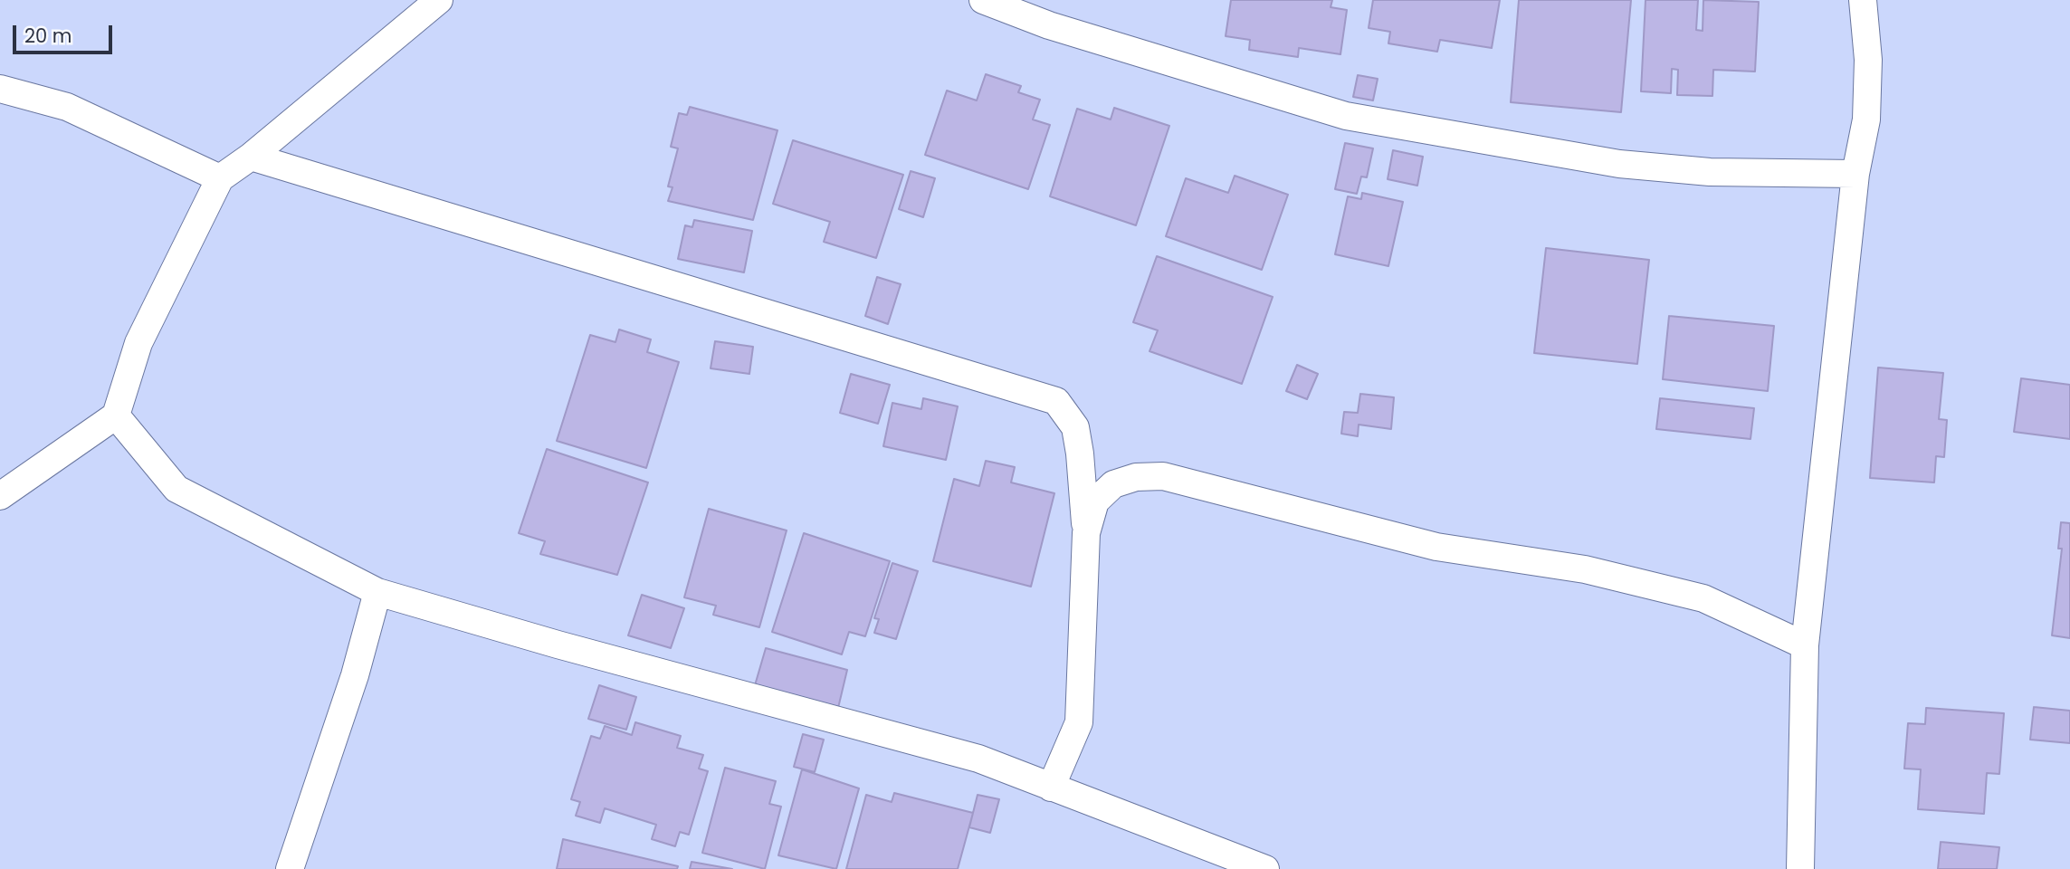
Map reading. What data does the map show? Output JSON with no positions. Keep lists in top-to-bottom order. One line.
{"scale_bar":"20 m"}
